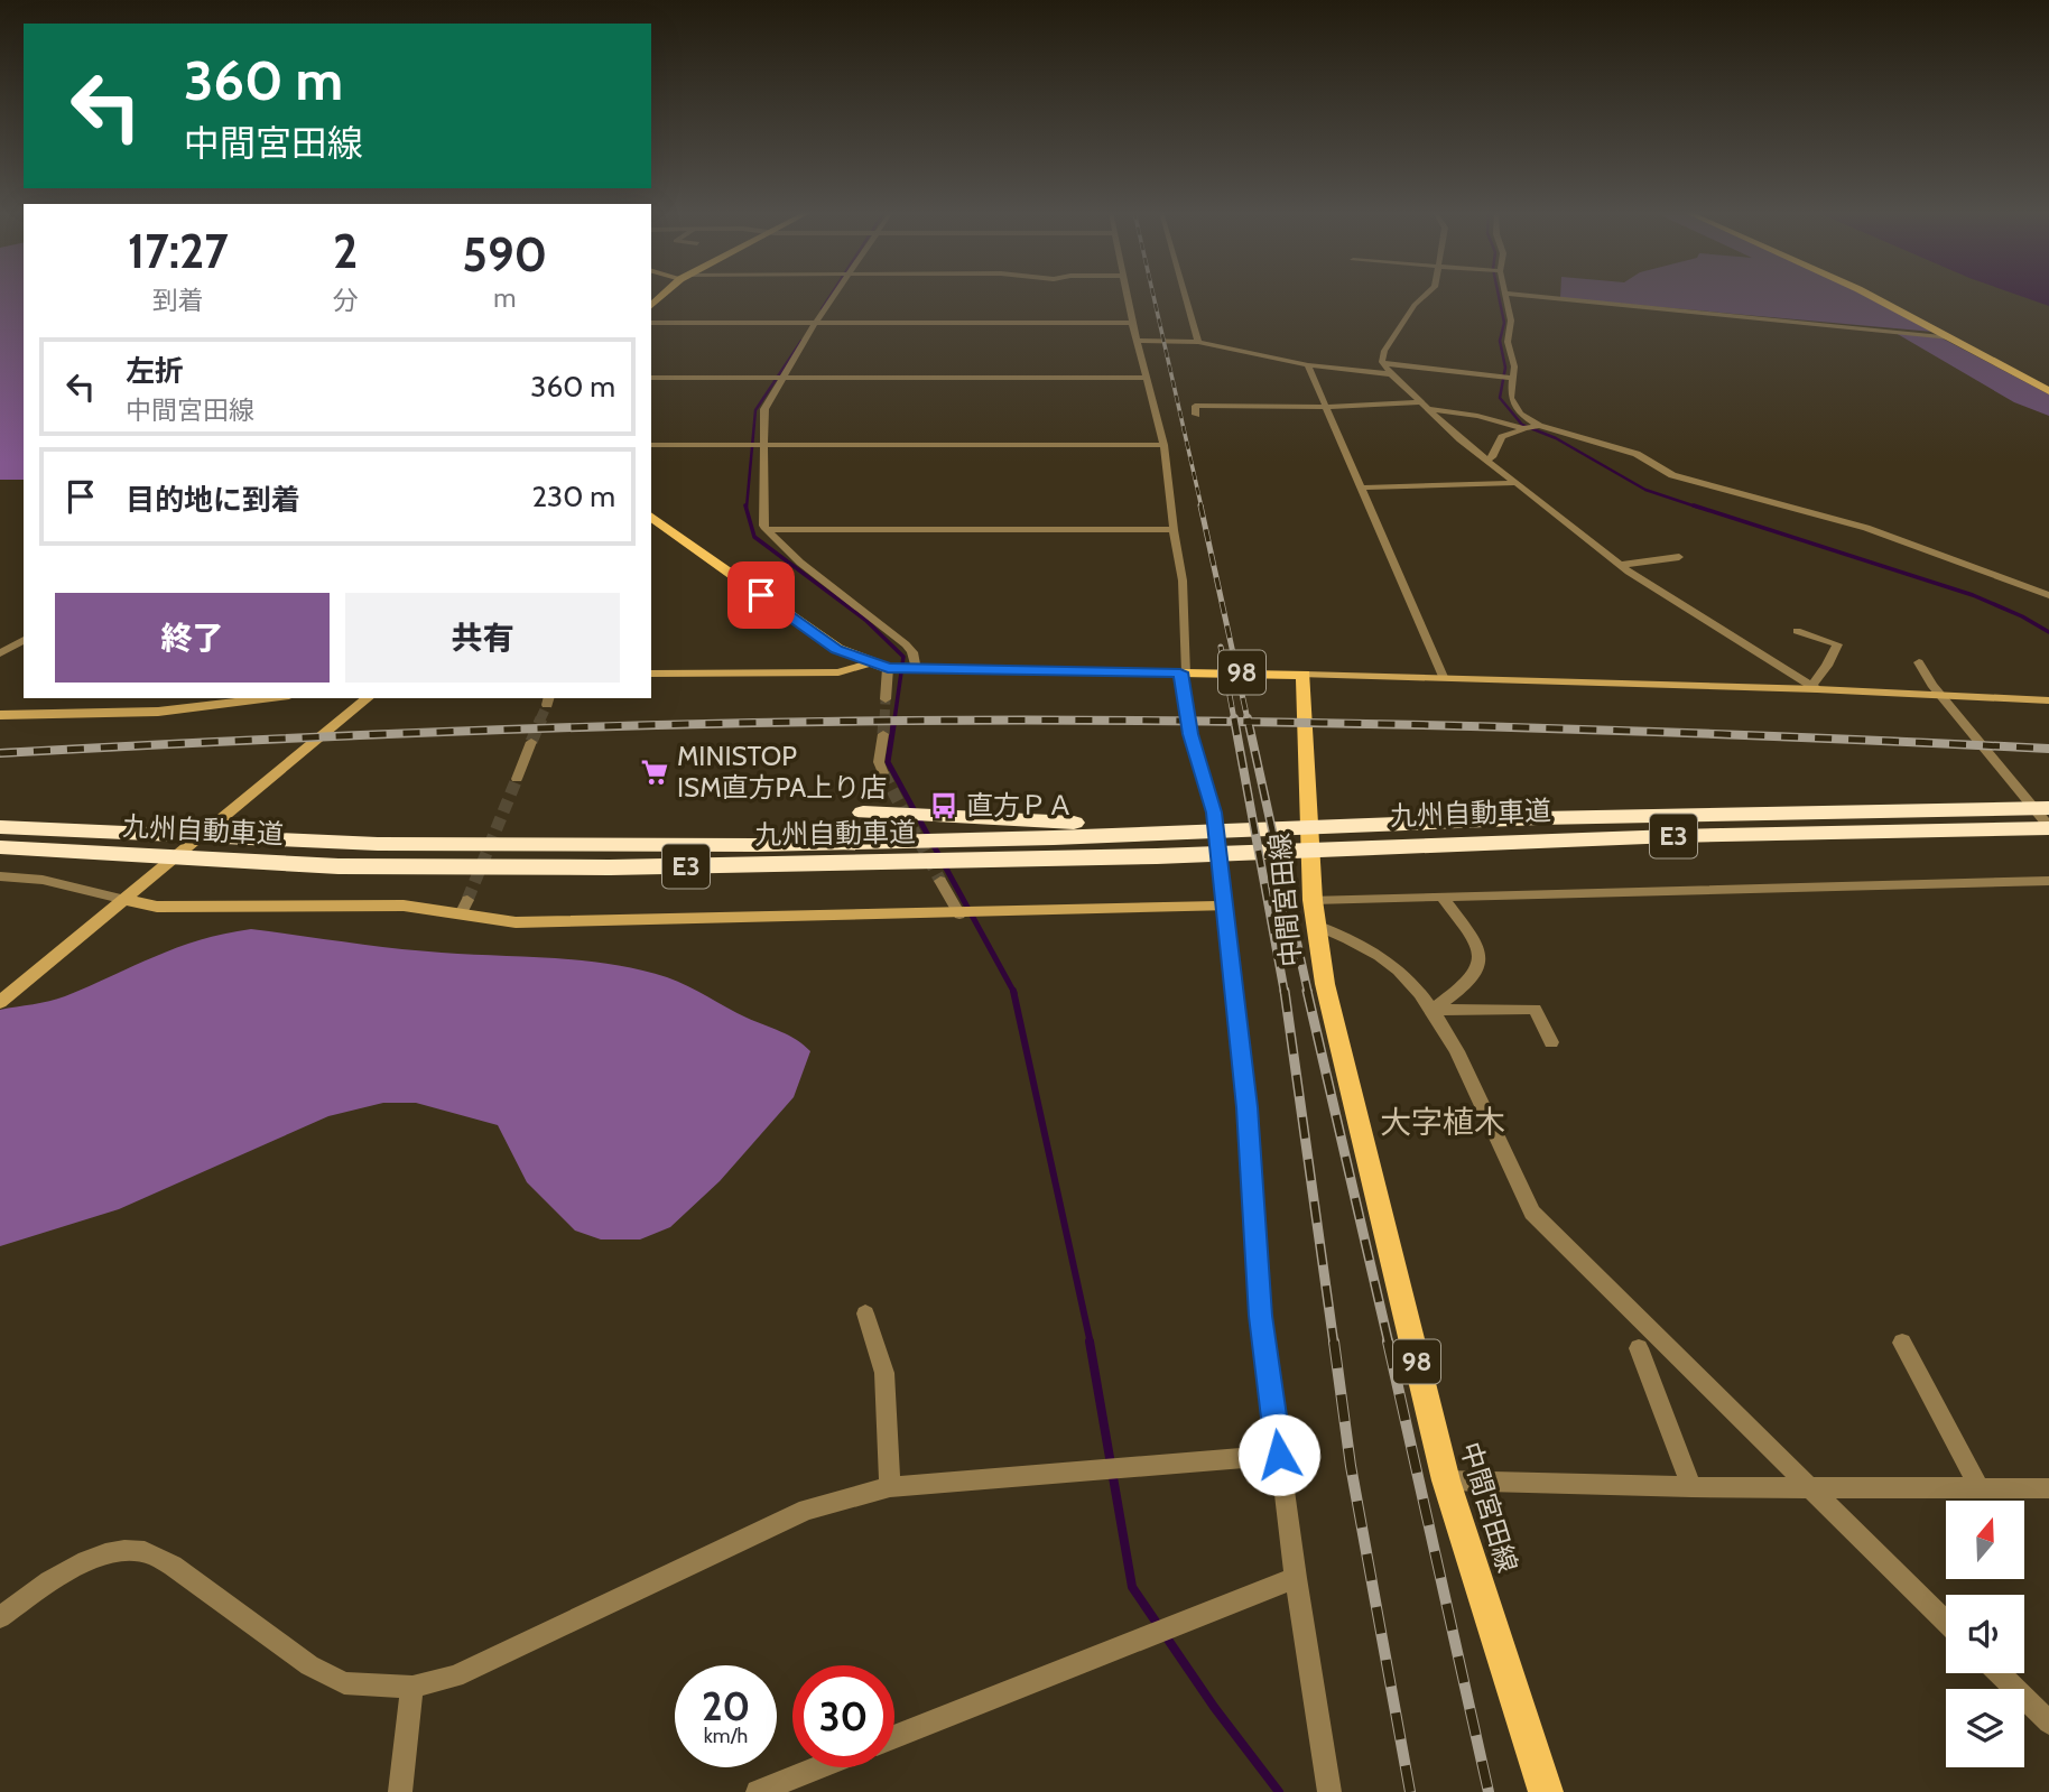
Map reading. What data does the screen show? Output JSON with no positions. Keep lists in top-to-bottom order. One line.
{"streets":{"highway":["九州自動車道","E3"],"main road":["98","中間宮田線"]},"crossings":[["98","中間宮田線"]],"districts":["大字植木"],"places":{"supermarket":["MINISTOP ISM直方PA上り店"],"bus stop":["直方ＰＡ"]},"north":"top","page":{"turn":["360 m","中間宮田線"],"eta":["17:27","到着","2","分","590","m"],"list":[{"name":"左折","note":"中間宮田線","value":"360 m"},{"name":"目的地に到着","value":"230 m"}],"buttons":["終了","共有"],"speed":"20 km/h","limit":"30"}}
